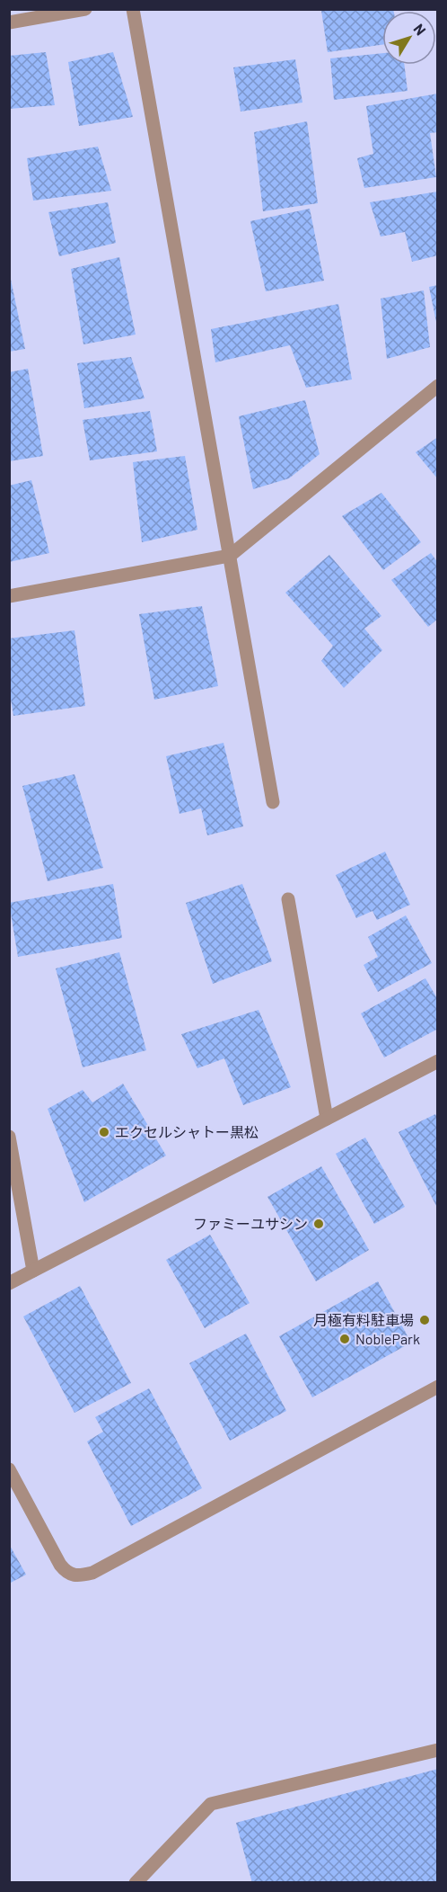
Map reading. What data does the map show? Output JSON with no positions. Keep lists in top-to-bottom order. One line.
{"places":["エクセルシャトー黒松","ファミーユサシン","月極有料駐車場","NoblePark"],"north":"top right"}
